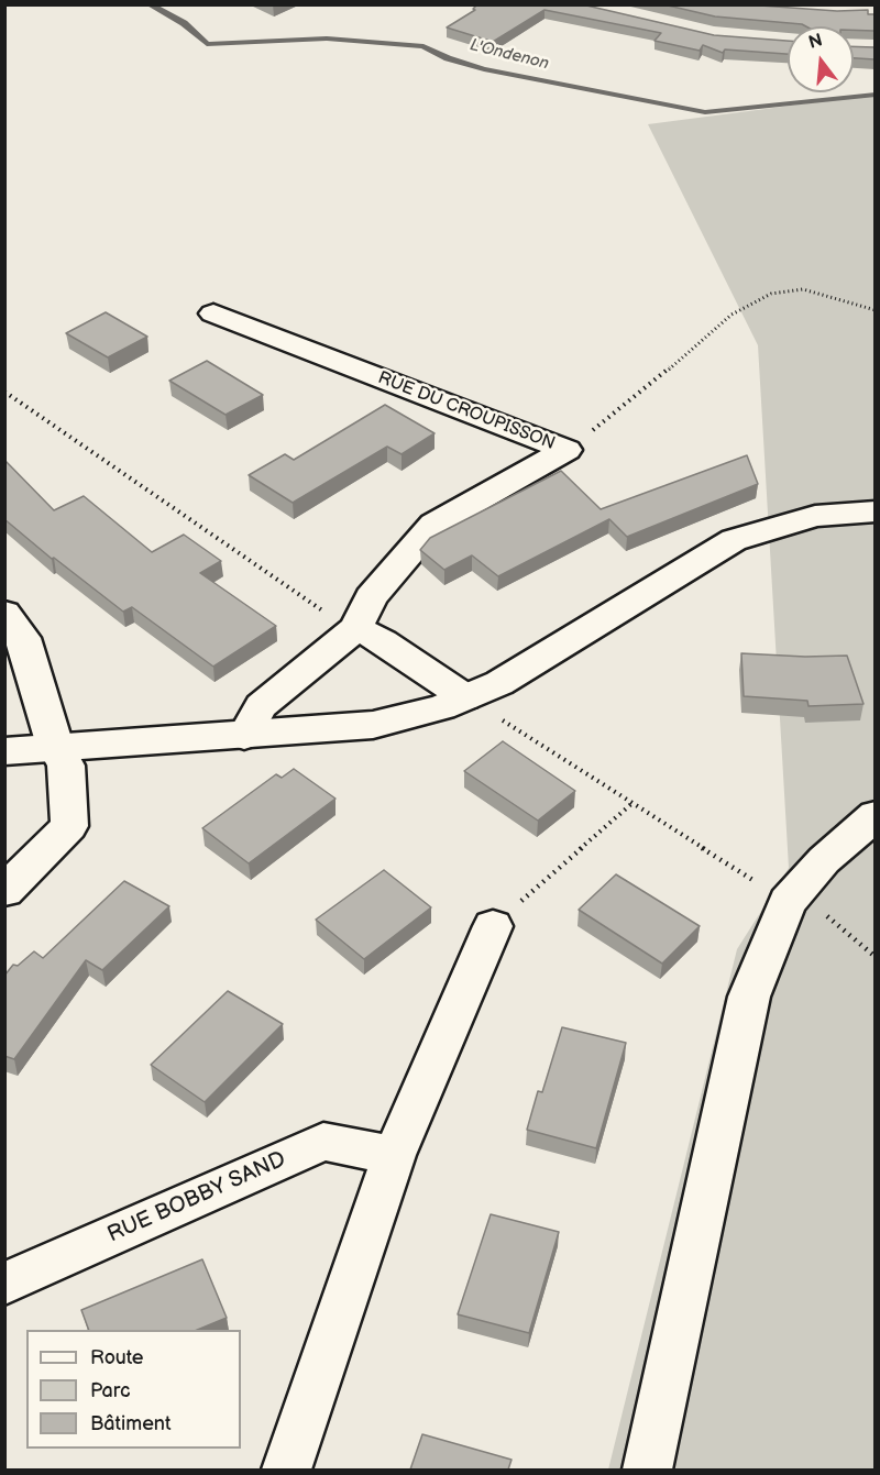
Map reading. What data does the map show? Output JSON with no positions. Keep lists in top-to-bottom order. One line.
{"streets":{"street":["RUE DU CROUPISSON","RUE BOBBY SAND"]},"water":["L'Ondenon"],"legend":["Route","Parc","Bâtiment"],"north":"top"}
